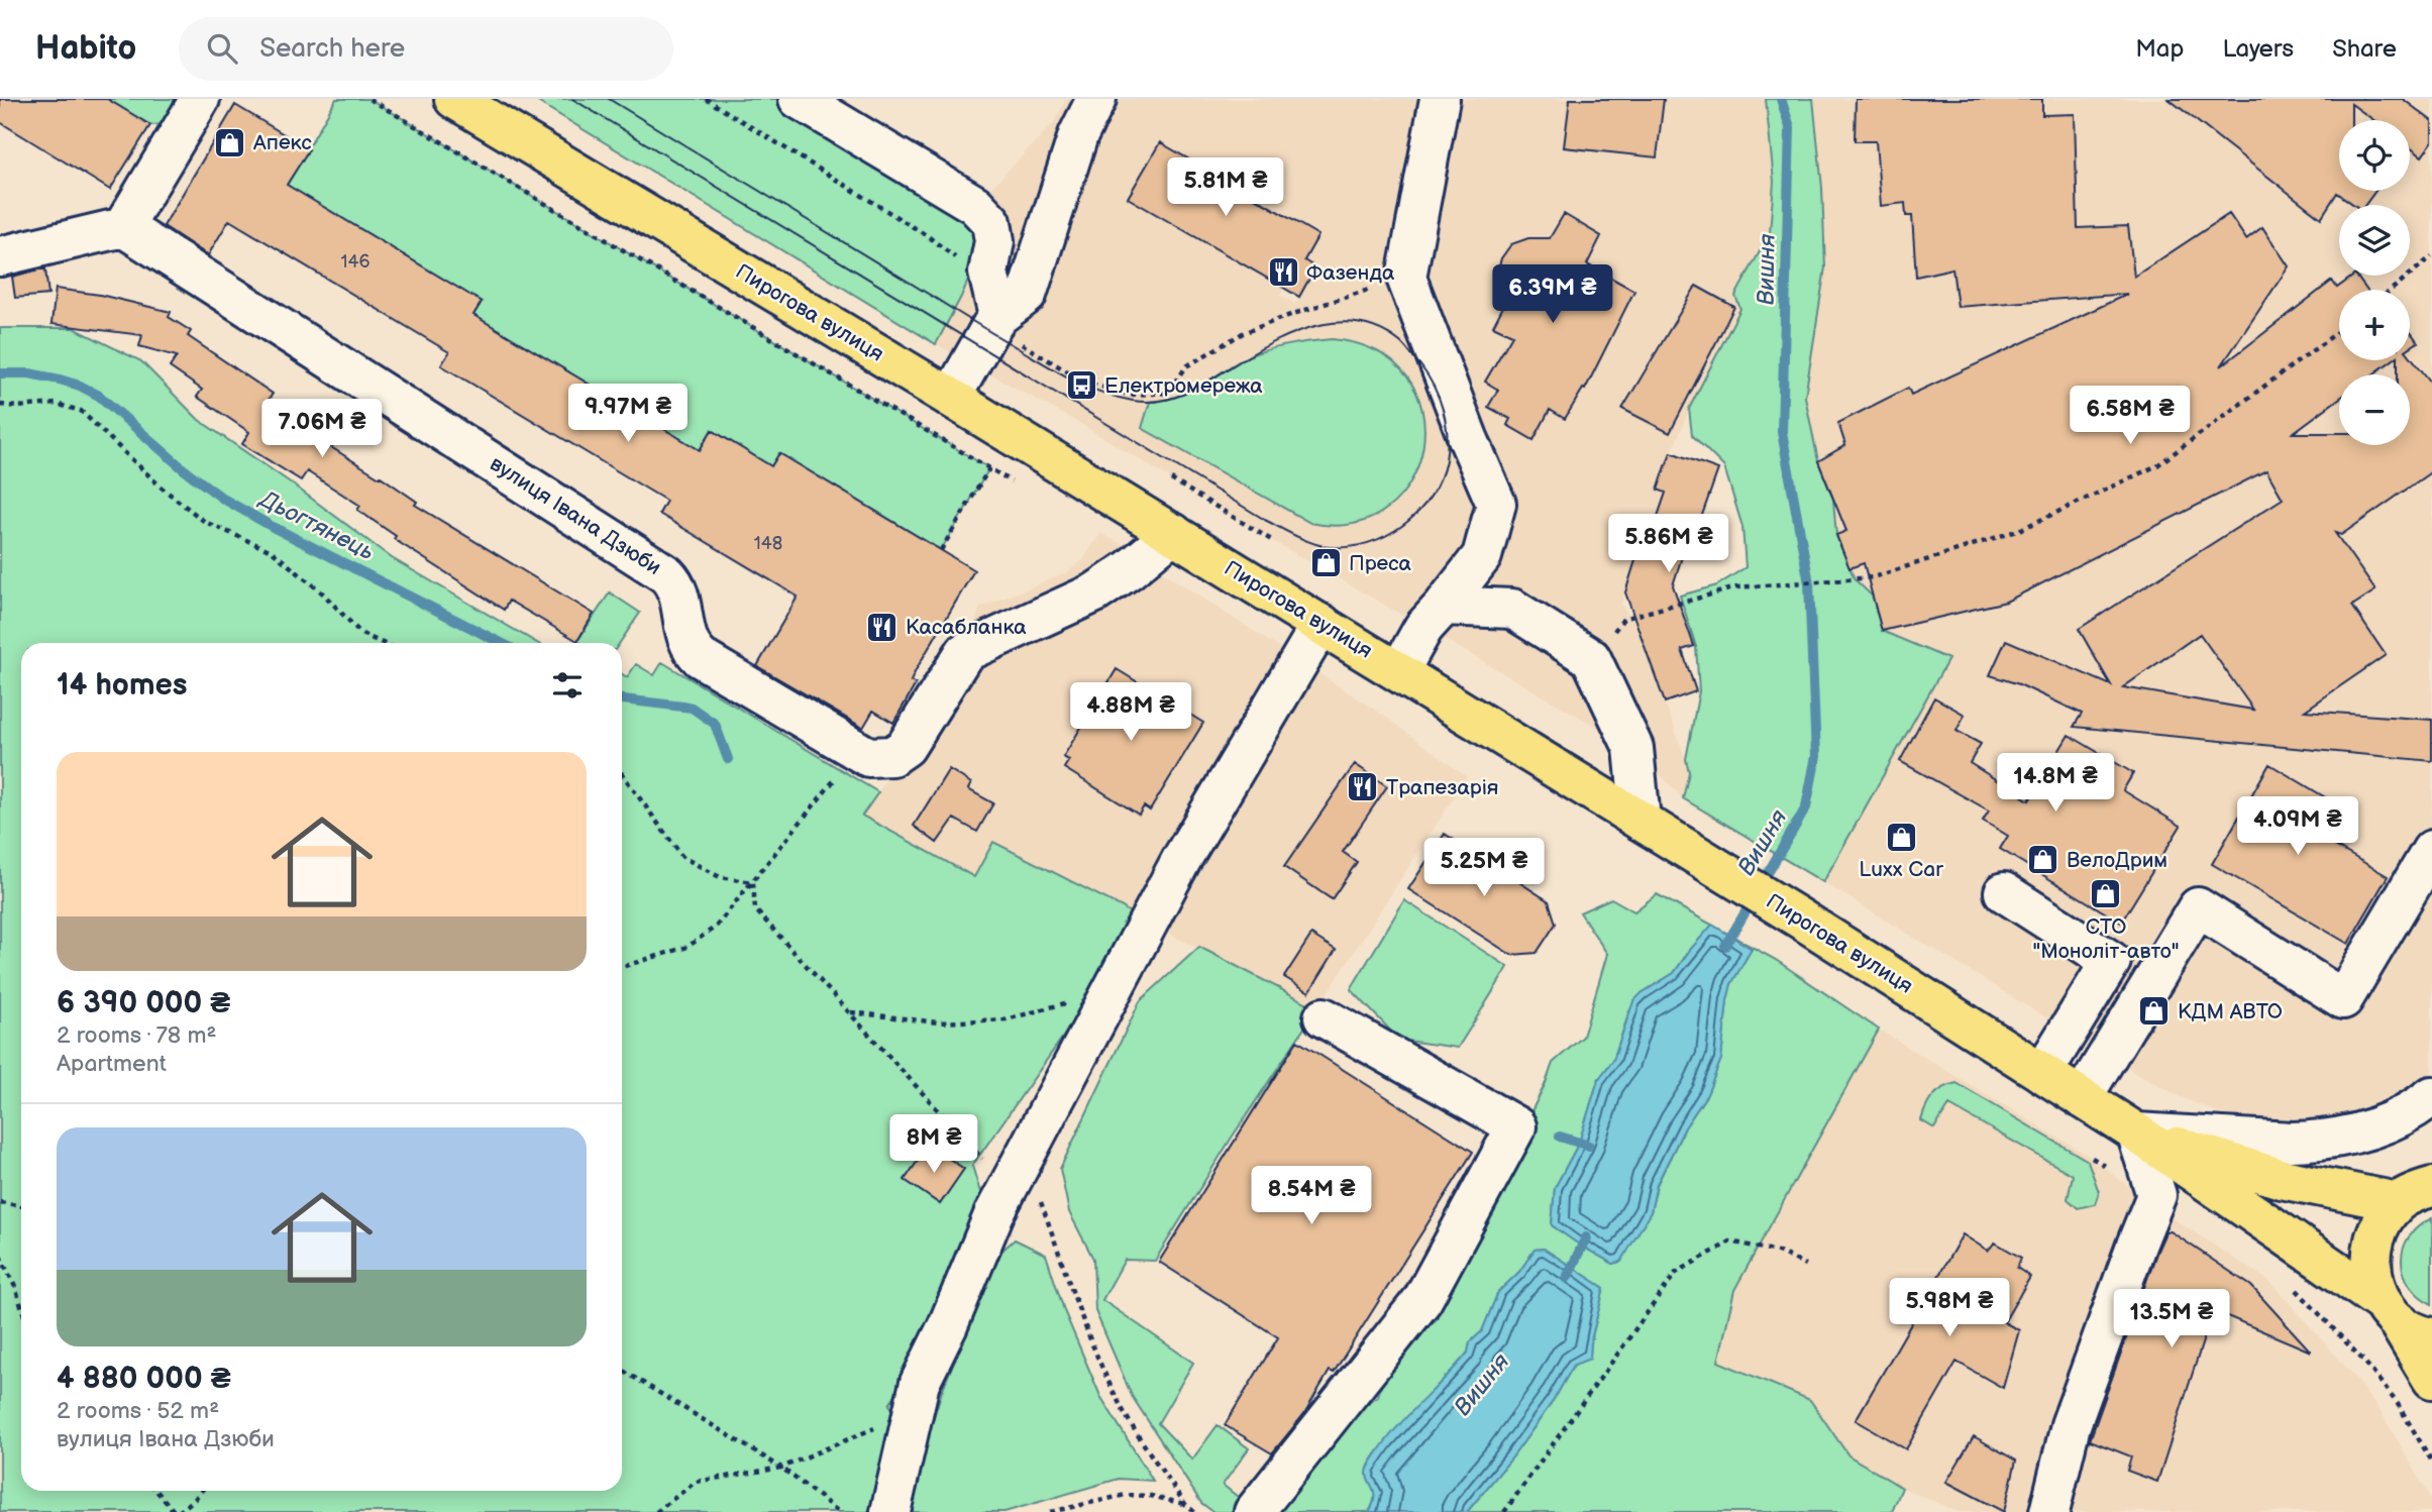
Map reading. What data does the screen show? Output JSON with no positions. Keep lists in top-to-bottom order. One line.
{"streets":{"main road":["Пирогова вулиця"],"street":["вулиця Івана Дзюби"]},"crossings":[["Пирогова вулиця","вулиця Івана Дзюби"]],"water":["Вишня","Дьогтянець"],"places":{"shop":["Апекс","Преса","Luxx Car","ВелоДрим","СТО \"Моноліт-авто\"","КДМ АВТО"],"restaurant":["Фазенда","Касабланка","Трапезарія"],"bus stop":["Електромережа"]},"house_numbers":["146","148"],"page":{"header":"Habito","search":"Search here","nav":["Map","Layers","Share"],"map_buttons":["+","−"],"price":["5.81M ₴","6.39M ₴","9.97M ₴","6.58M ₴","7.06M ₴","5.86M ₴","4.88M ₴","14.8M ₴","4.09M ₴","5.25M ₴","8M ₴","8.54M ₴","5.98M ₴","13.5M ₴"],"heading":"14 homes","list":[{"name":"6 390 000 ₴","note":"2 rooms · 78 m² · Apartment"},{"name":"4 880 000 ₴","note":"2 rooms · 52 m² · вулиця Івана Дзюби"}]}}
